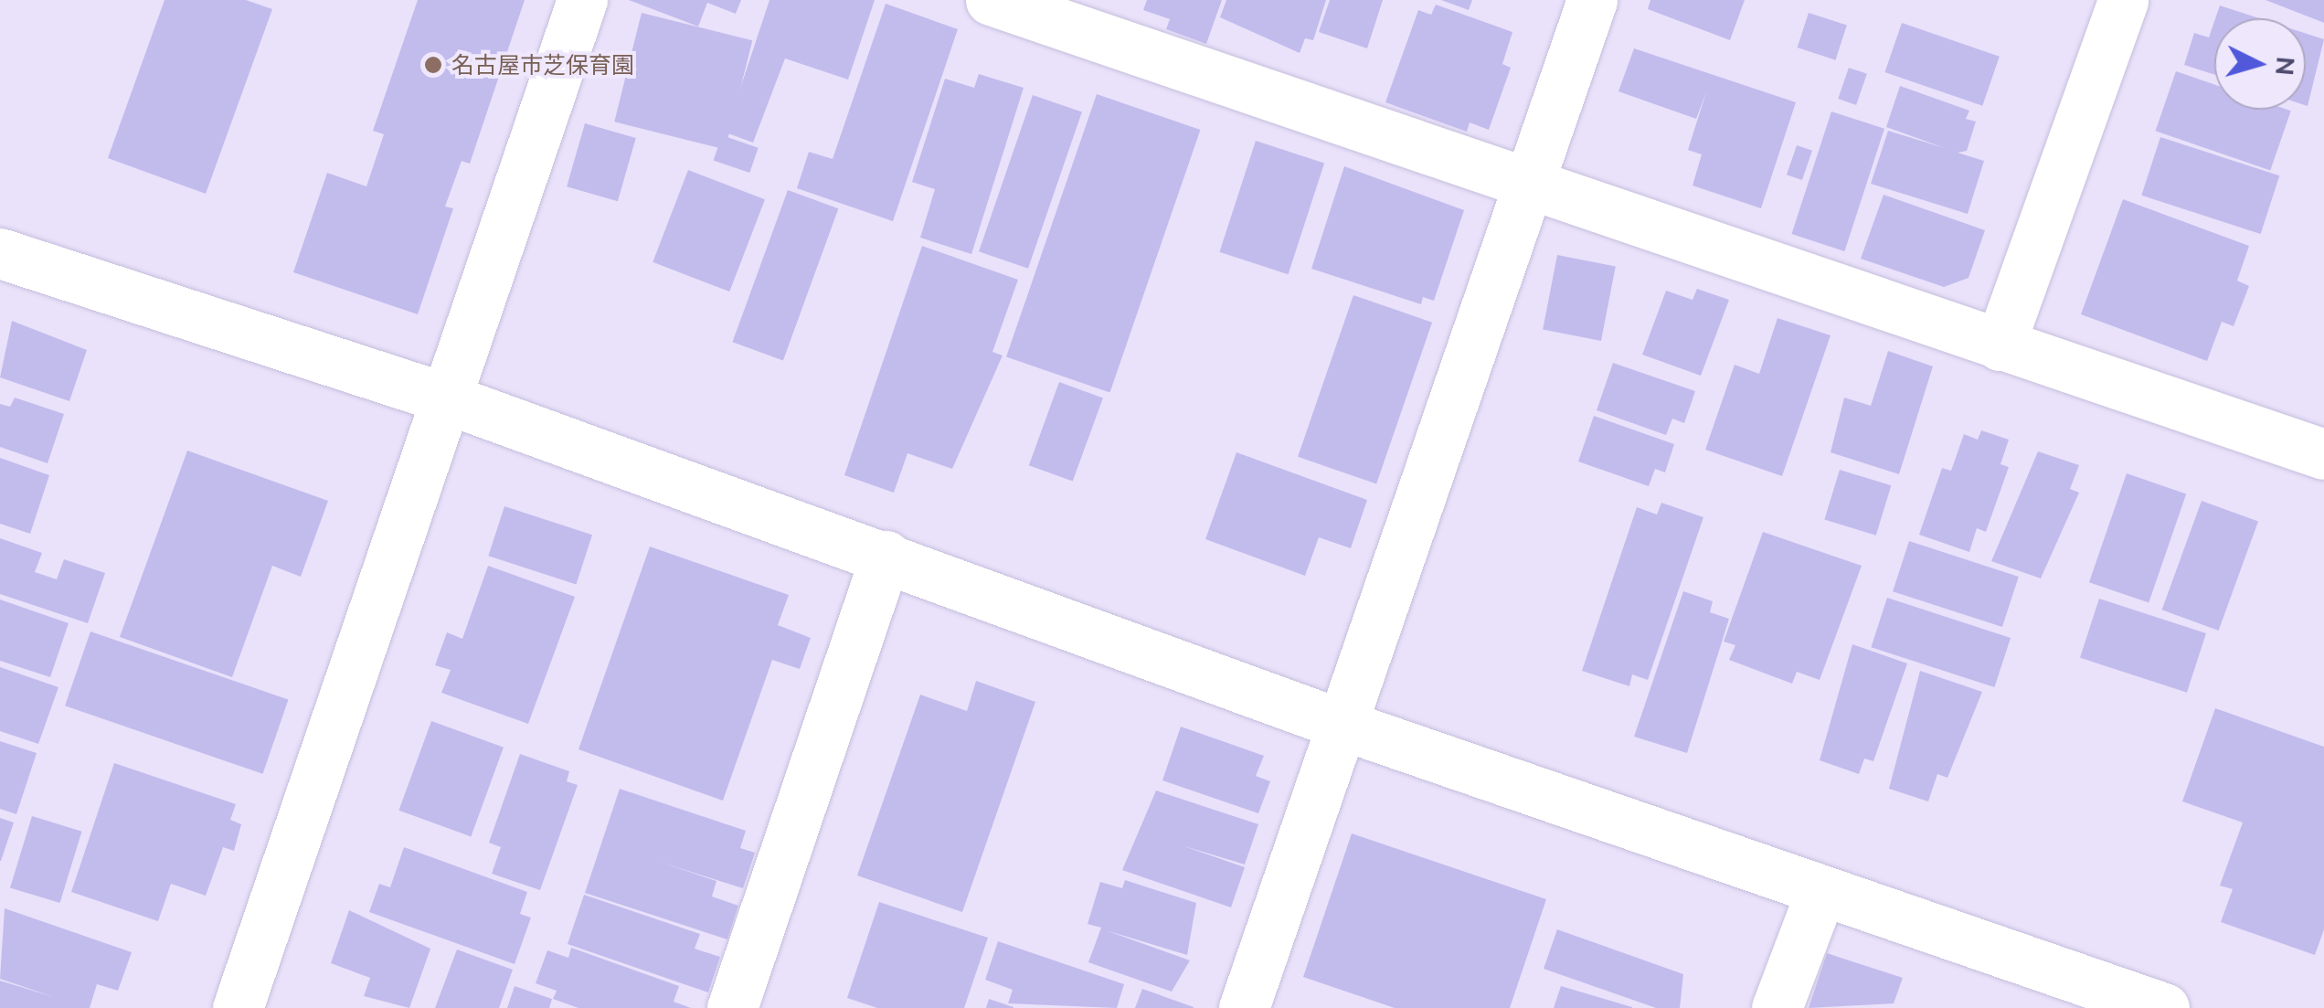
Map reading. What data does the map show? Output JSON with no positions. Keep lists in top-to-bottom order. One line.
{"places":["名古屋市芝保育園"],"north":"right"}
